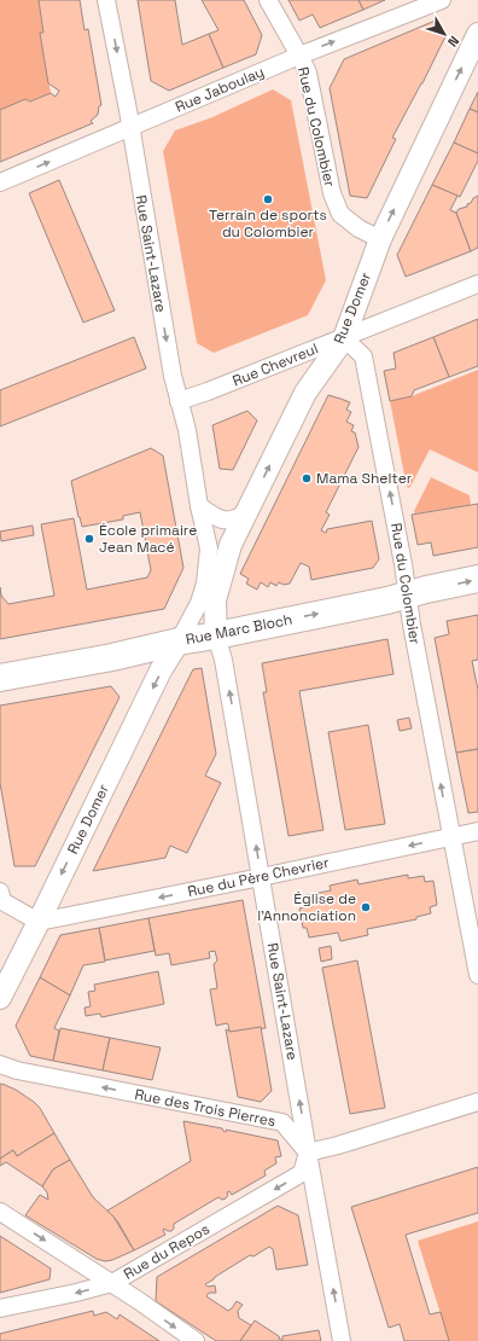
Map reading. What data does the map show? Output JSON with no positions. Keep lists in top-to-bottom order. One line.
{"streets":{"main road":["Rue Marc Bloch"],"street":["Rue Jaboulay","Rue du Colombier","Rue Saint-Lazare","Rue Domer","Rue Chevreul","Rue du Père Chevrier","Rue des Trois Pierres","Rue du Repos"]},"crossings":[["Rue Jaboulay","Rue du Colombier"],["Rue Jaboulay","Rue Saint-Lazare"],["Rue du Colombier","Rue Domer"],["Rue du Colombier","Rue Chevreul"],["Rue du Colombier","Rue Marc Bloch"],["Rue du Colombier","Rue du Père Chevrier"],["Rue Saint-Lazare","Rue Domer"],["Rue Saint-Lazare","Rue Chevreul"],["Rue Saint-Lazare","Rue Marc Bloch"],["Rue Saint-Lazare","Rue du Père Chevrier"],["Rue Saint-Lazare","Rue des Trois Pierres"],["Rue Saint-Lazare","Rue du Repos"],["Rue Domer","Rue Chevreul"],["Rue Domer","Rue Marc Bloch"],["Rue Domer","Rue du Père Chevrier"],["Rue des Trois Pierres","Rue du Repos"]],"one_way":["Rue Jaboulay","Rue du Colombier","Rue Marc Bloch","Rue du Père Chevrier","Rue des Trois Pierres","Rue du Repos"],"places":["Terrain de sports du Colombier","Mama Shelter","École primaire Jean Macé","Église de l'Annonciation"],"north":"bottom right"}
